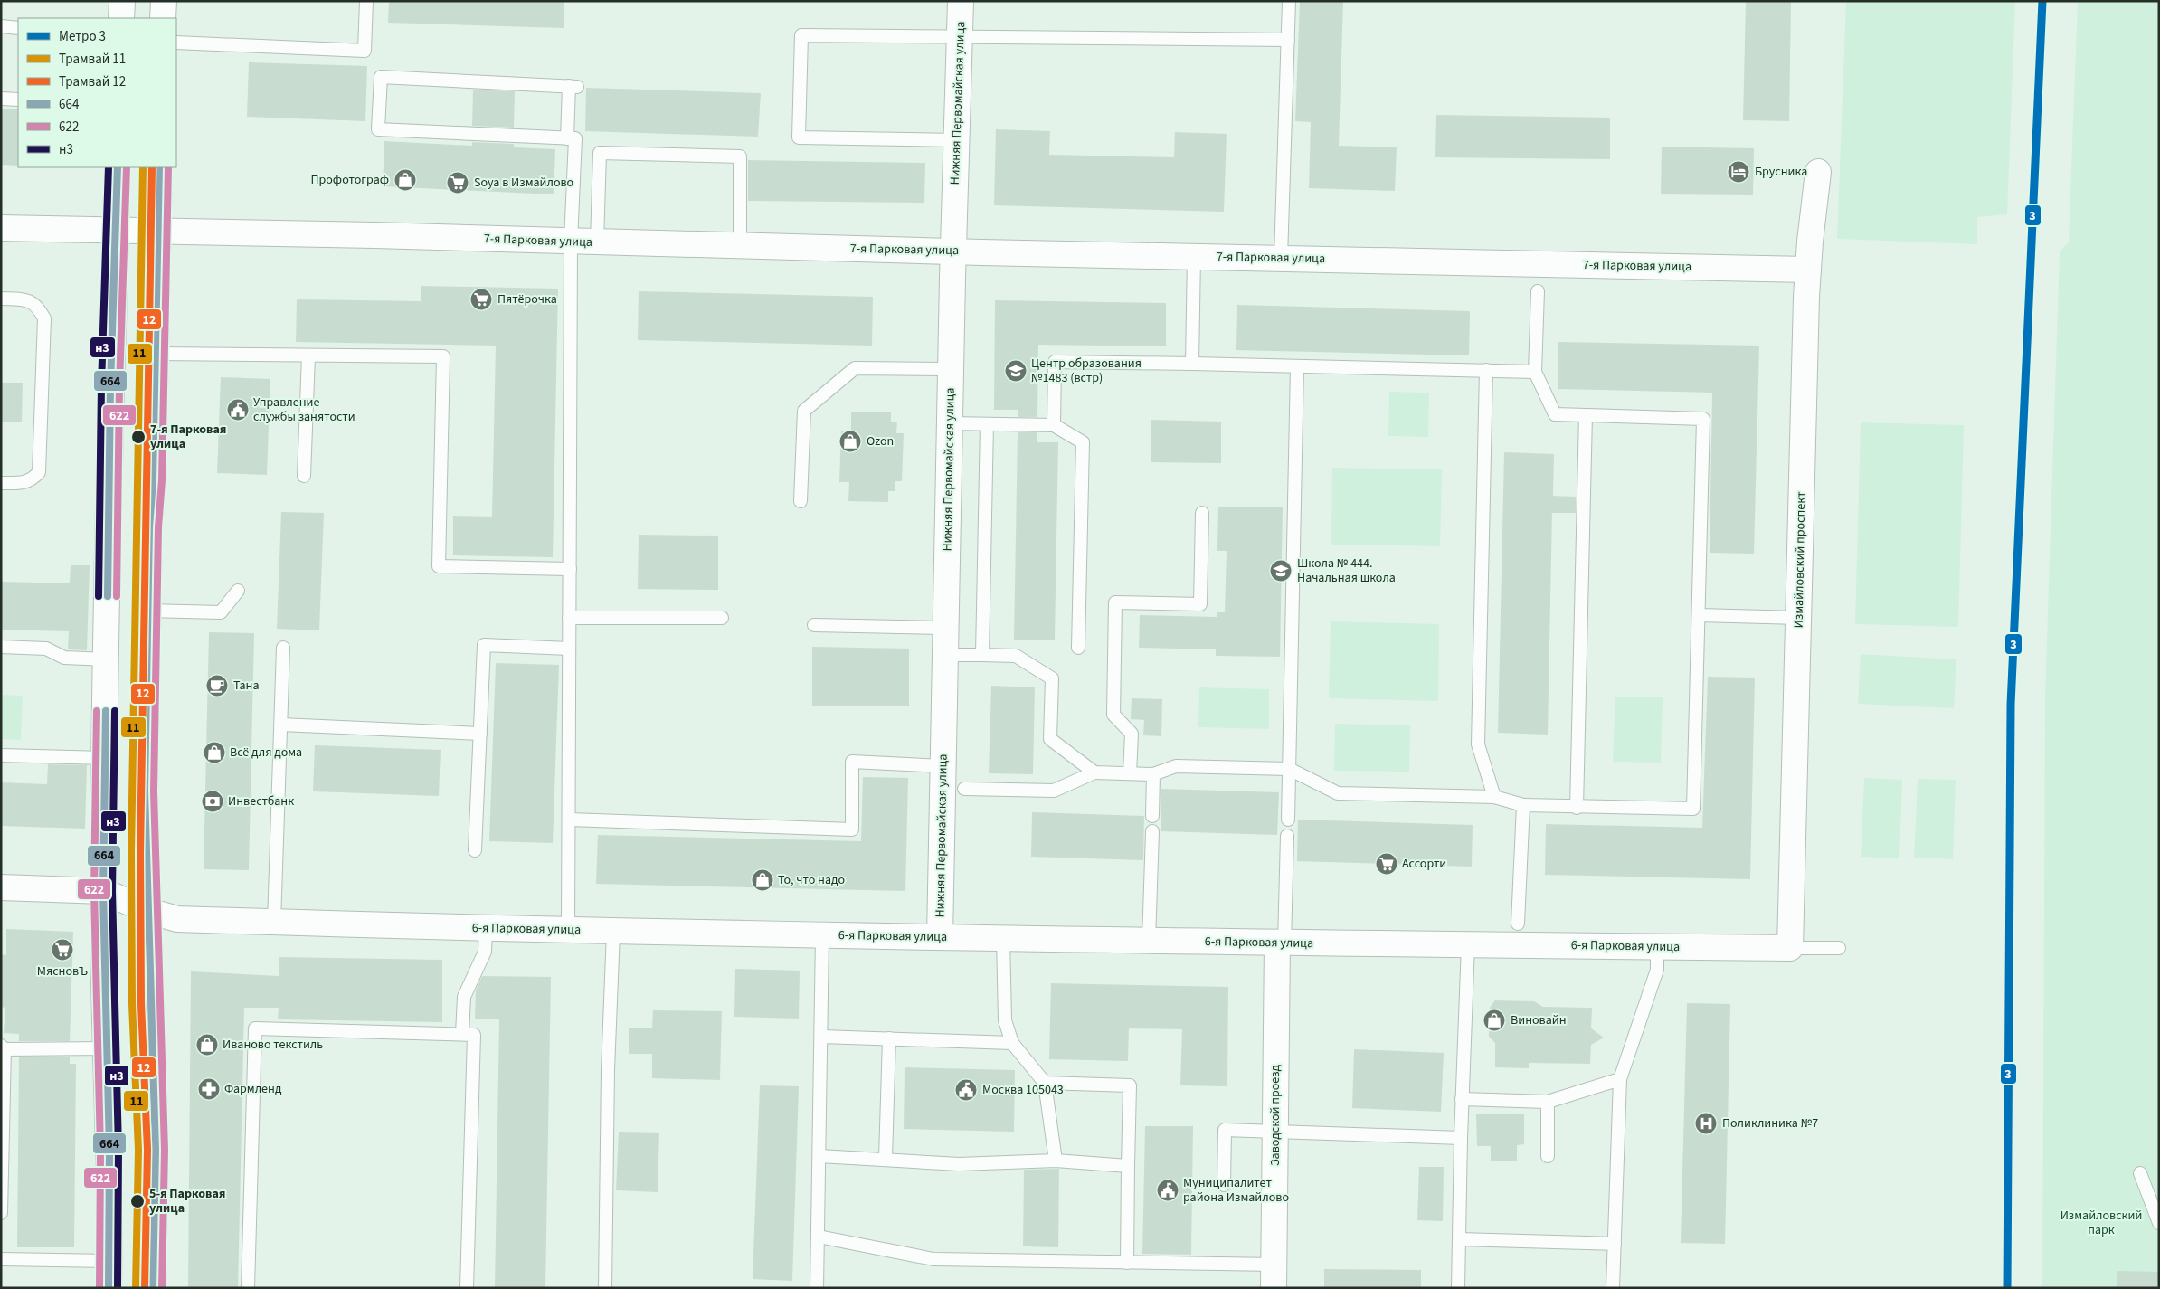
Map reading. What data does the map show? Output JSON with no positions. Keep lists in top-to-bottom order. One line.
{"streets":{"street":["Нижняя Первомайская улица","7-я Парковая улица","Измайловский проспект","6-я Парковая улица","Заводской проезд"]},"crossings":[["Нижняя Первомайская улица","7-я Парковая улица"],["Нижняя Первомайская улица","6-я Парковая улица"],["7-я Парковая улица","Измайловский проспект"],["Измайловский проспект","6-я Парковая улица"],["6-я Парковая улица","Заводской проезд"]],"parks":["Измайловский парк"],"places":{"hotel":["Брусника"],"shop":["Профотограф","Ozon","Всё для дома","То, что надо","Виновайн","Иваново текстиль"],"supermarket":["Soya в Измайлово","Пятёрочка","Ассорти","МясновЪ"],"school or university":["Центр образования №1483 (встр)","Школа № 444. Начальная школа"],"public building":["Управление cлужбы занятости","Москва 105043","Муниципалитет района Измайлово"],"other":["7-я Парковая улица","5-я Парковая улица"],"cafe":["Тана"],"bank":["Инвестбанк"],"pharmacy":["Фармленд"],"hospital":["Поликлиника №7"]},"lines":["metro line 3","tram line 11","tram line 12","transit line 664","transit line 622","transit line н3"],"legend":["Метро 3","Трамвай 11","Трамвай 12","664","622","н3"]}
